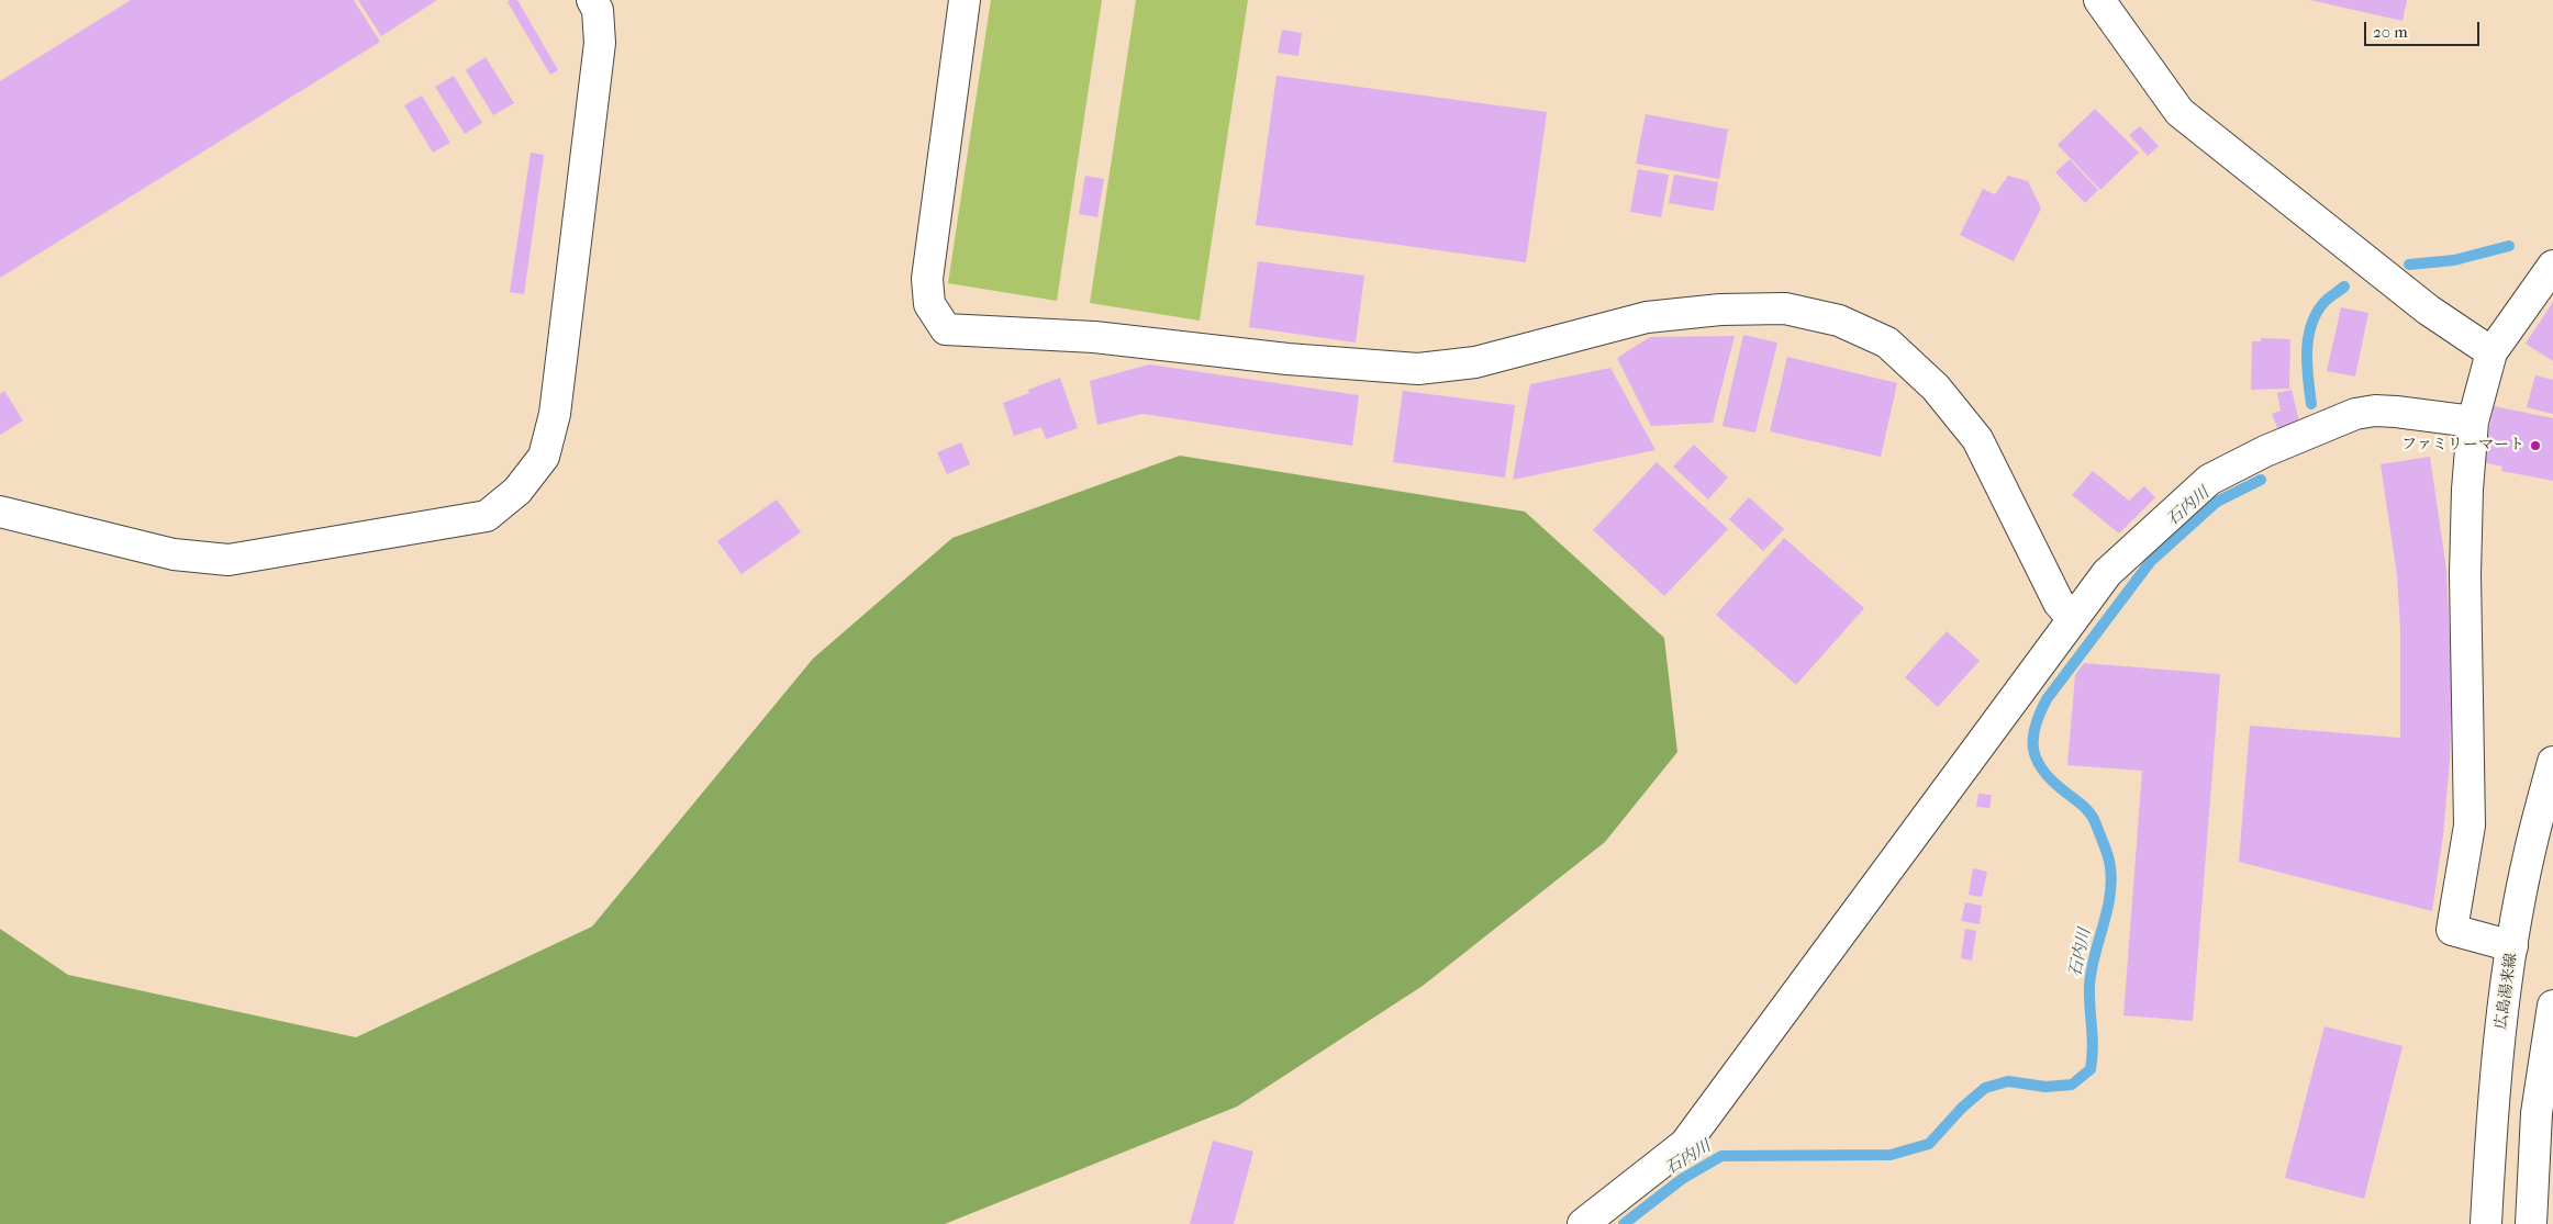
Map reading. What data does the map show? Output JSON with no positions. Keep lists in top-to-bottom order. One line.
{"streets":{"street":["広島湯来線"]},"water":["石内川"],"places":["ファミリーマート"],"scale_bar":"20 m"}
